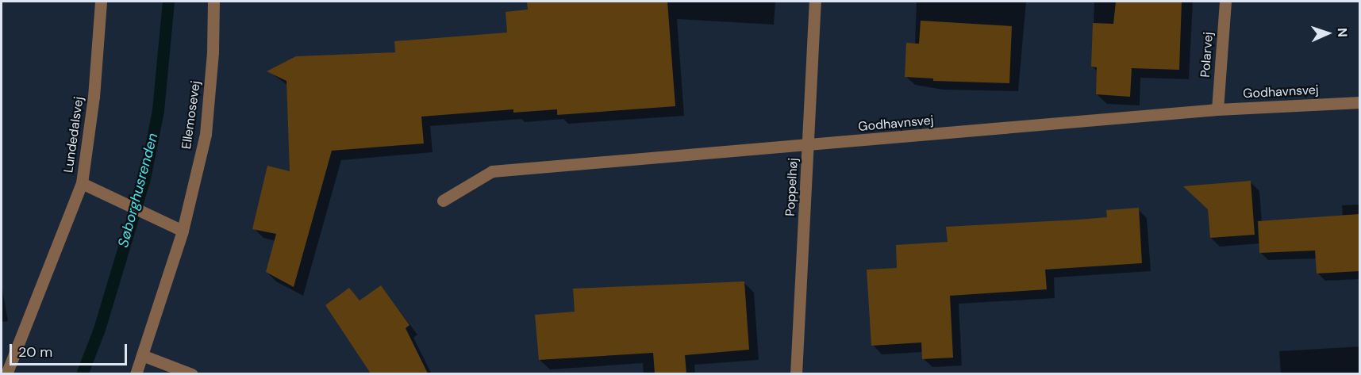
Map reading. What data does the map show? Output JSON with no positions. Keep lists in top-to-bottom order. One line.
{"streets":{"street":["Polarvej","Godhavnsvej","Ellemosevej","Lundedalsvej","Poppelhøj"]},"crossings":[["Polarvej","Godhavnsvej"],["Godhavnsvej","Poppelhøj"],["Ellemosevej","Lundedalsvej"]],"water":["Søborghusrenden"],"scale_bar":"20 m","north":"right"}
